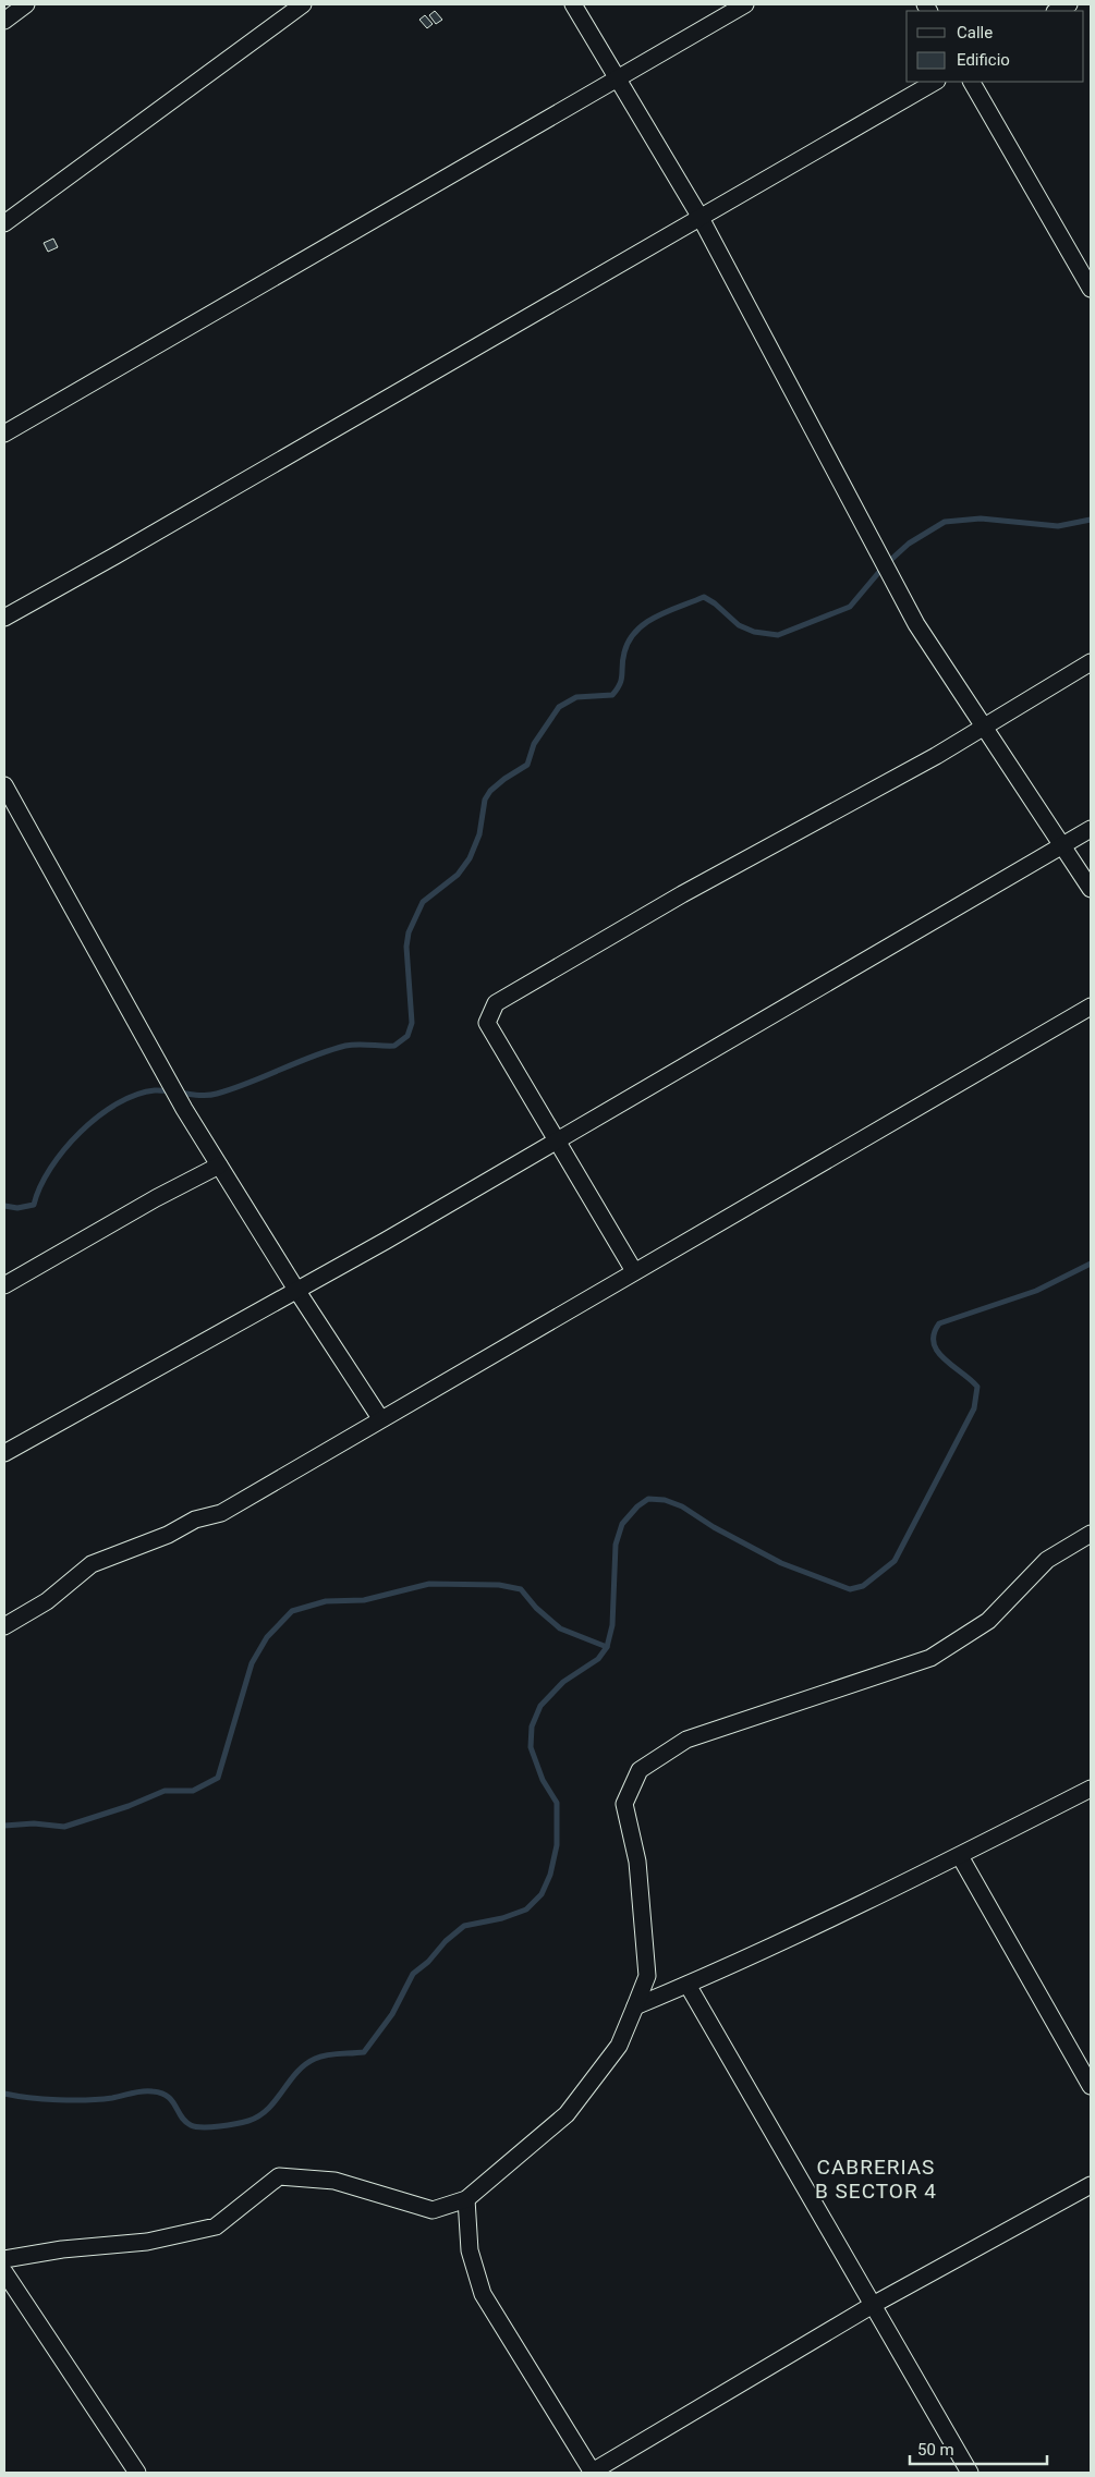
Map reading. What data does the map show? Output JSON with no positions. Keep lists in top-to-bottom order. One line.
{"districts":["CABRERIAS B SECTOR 4"],"legend":["Calle","Edificio"],"scale_bar":"50 m"}
